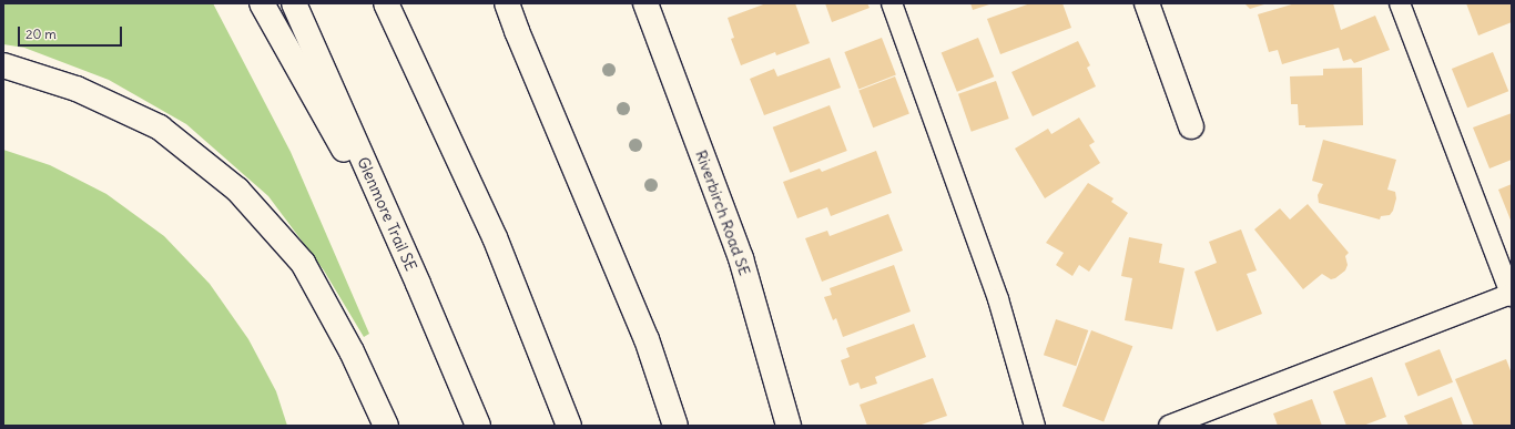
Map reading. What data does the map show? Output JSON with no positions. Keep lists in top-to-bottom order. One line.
{"streets":{"main road":["Riverbirch Road SE","Glenmore Trail SE"]},"scale_bar":"20 m"}
